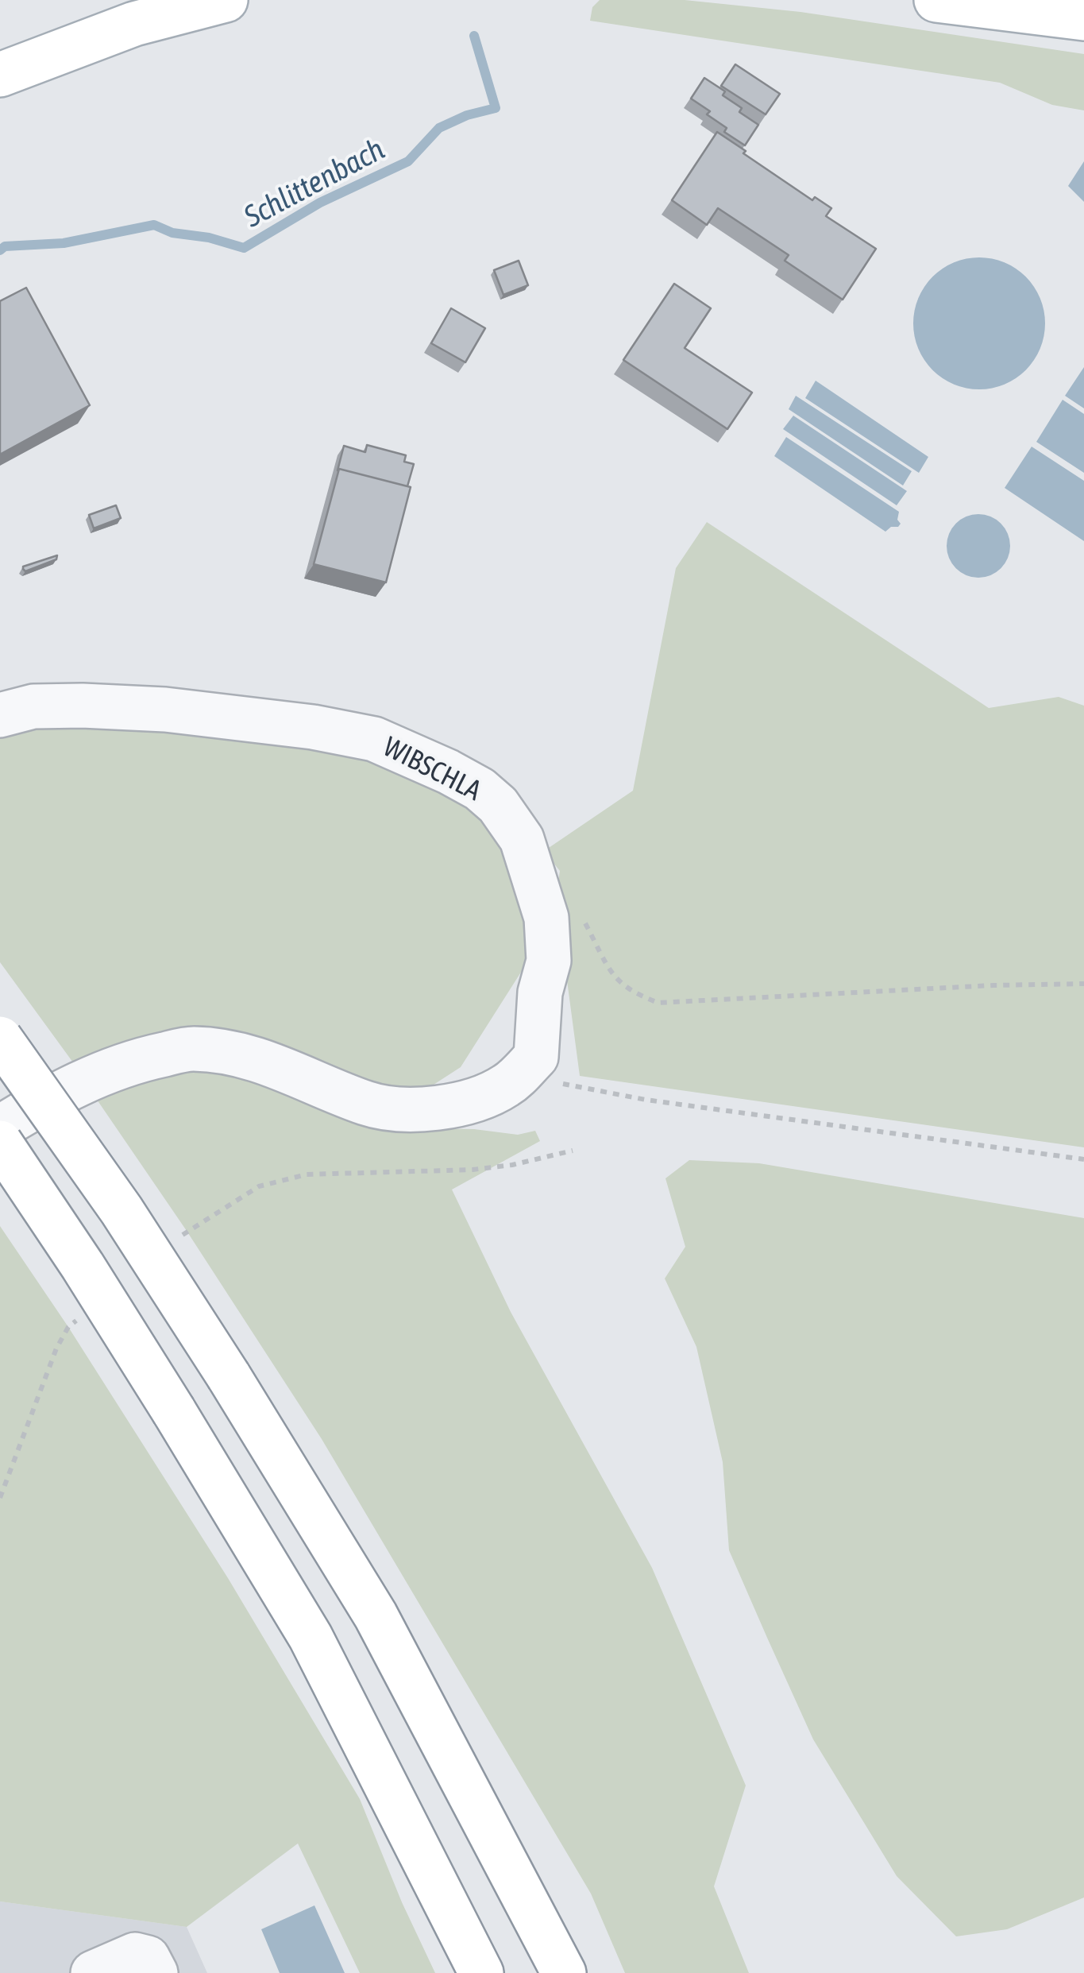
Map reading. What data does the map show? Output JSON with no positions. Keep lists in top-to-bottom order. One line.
{"streets":{"street":["WIBSCHLA"]},"water":["Schlittenbach"]}
